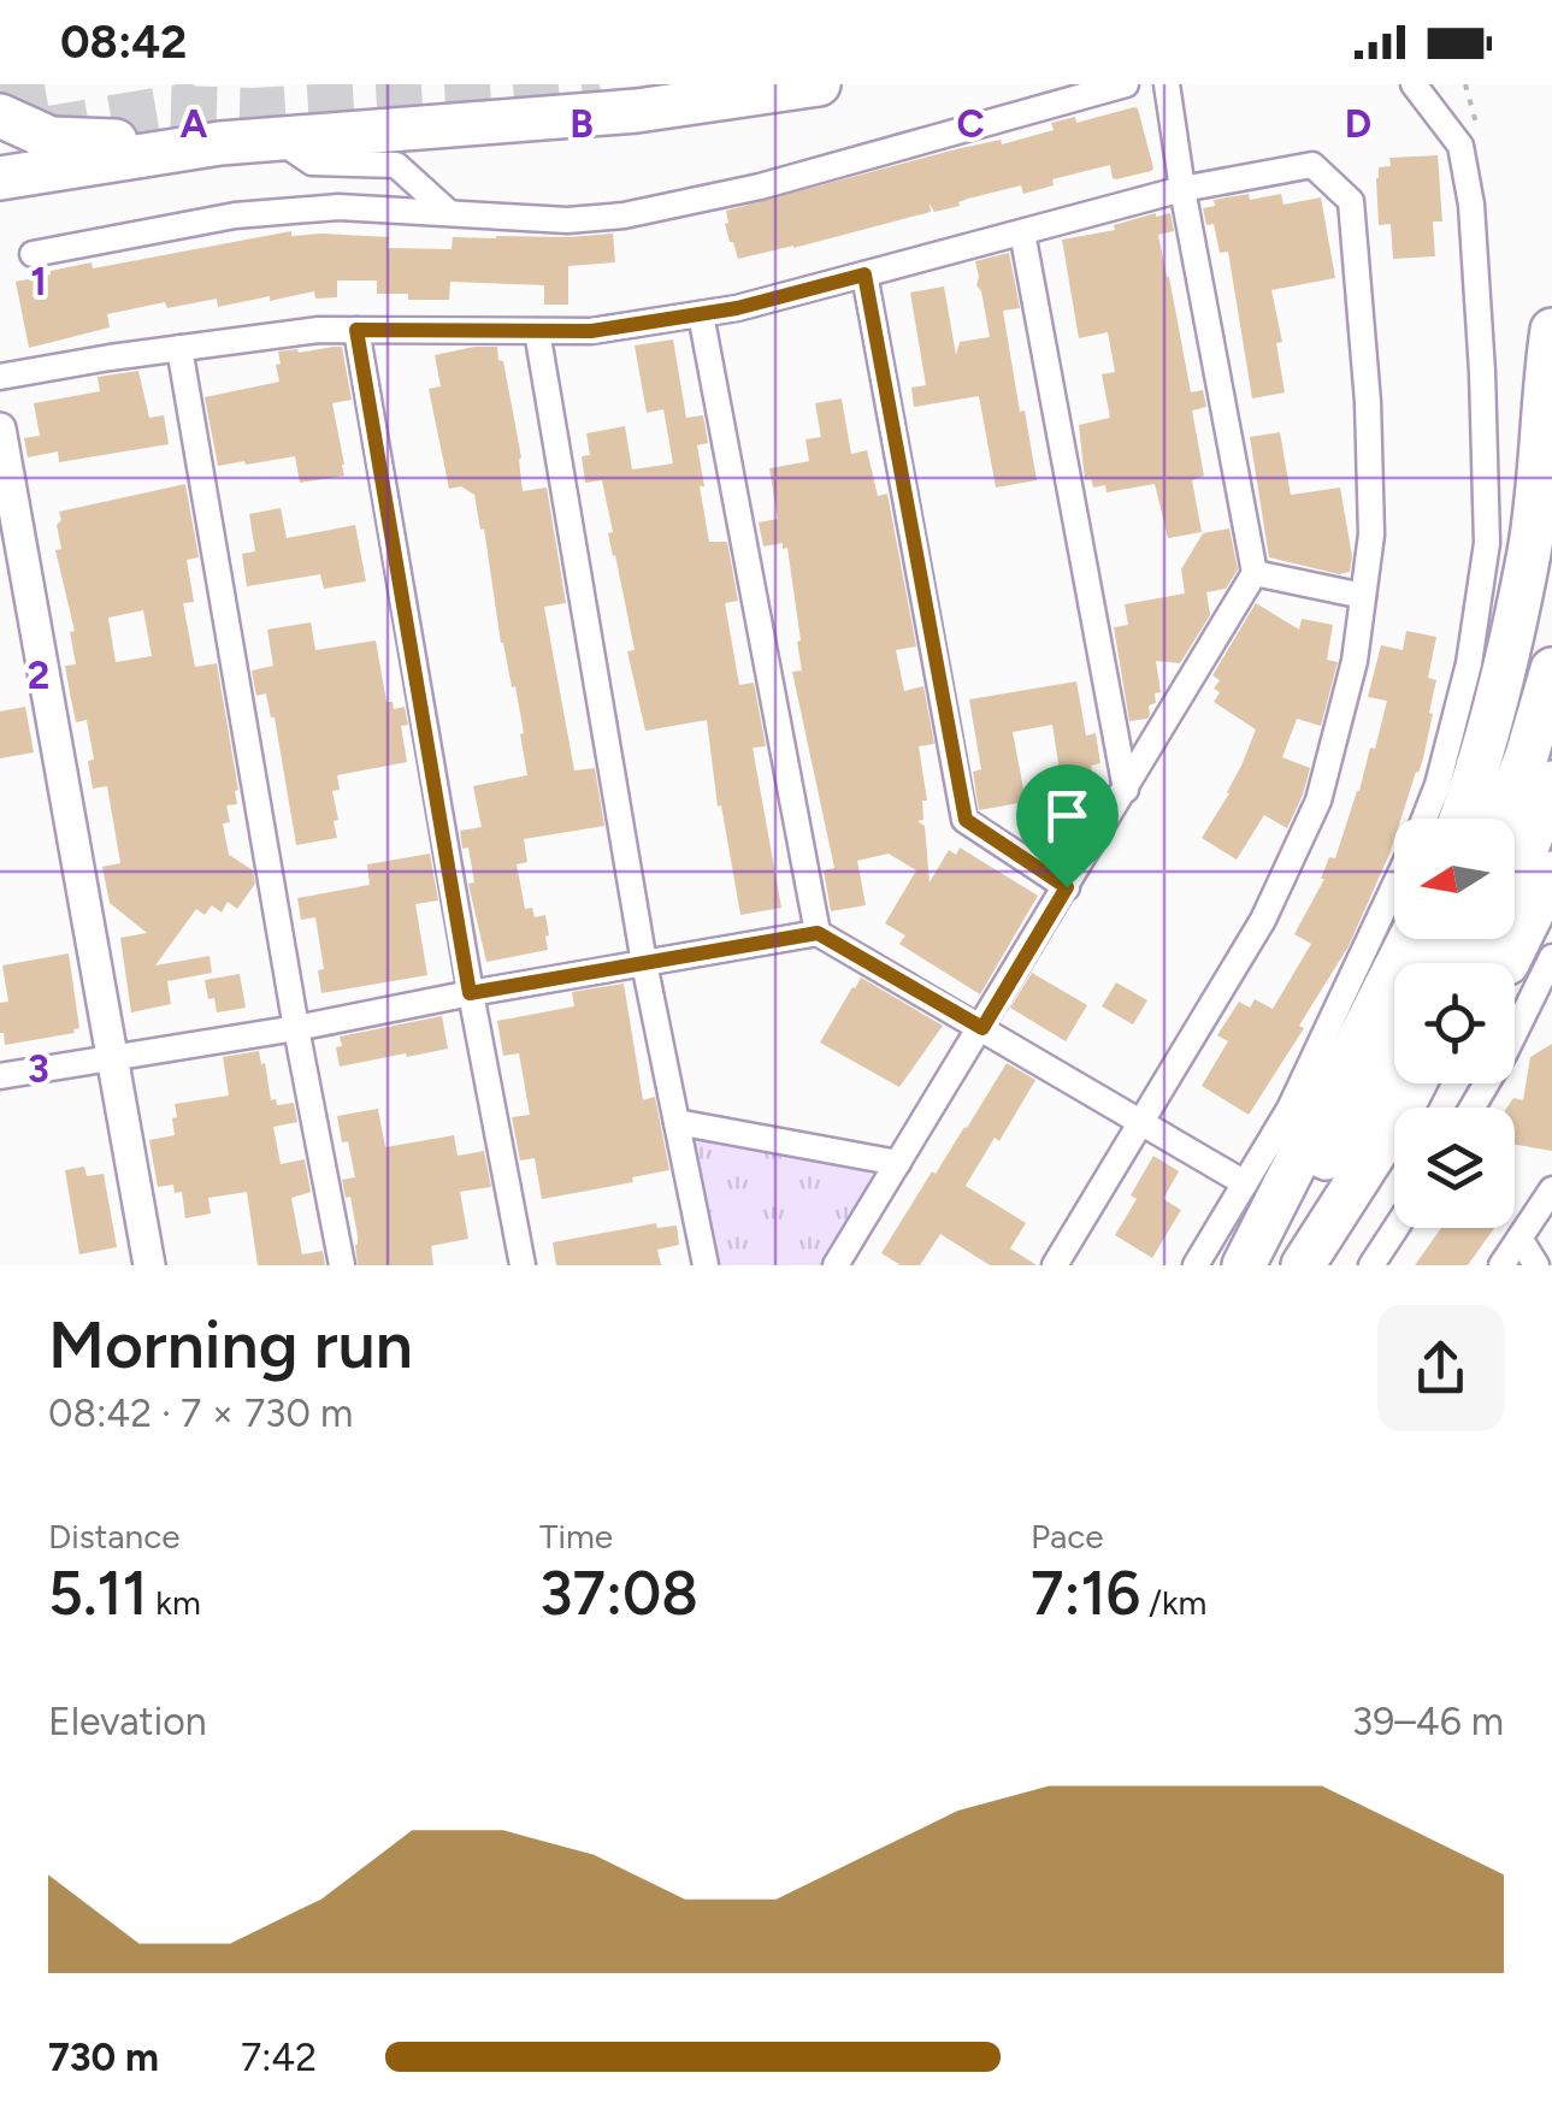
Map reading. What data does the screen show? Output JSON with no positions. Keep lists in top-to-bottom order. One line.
{"north":"left","page":{"status":"08:42","heading":["Morning run","08:42 · 7 × 730 m"],"stats":[["Distance","5.11 km"],["Time","37:08"],["Pace","7:16 /km"]],"chart":["Elevation","39–46 m"],"list":[{"name":"730 m","note":"7:42"}]},"grid":{"columns":["A","B","C","D"],"rows":["1","2","3"]}}
